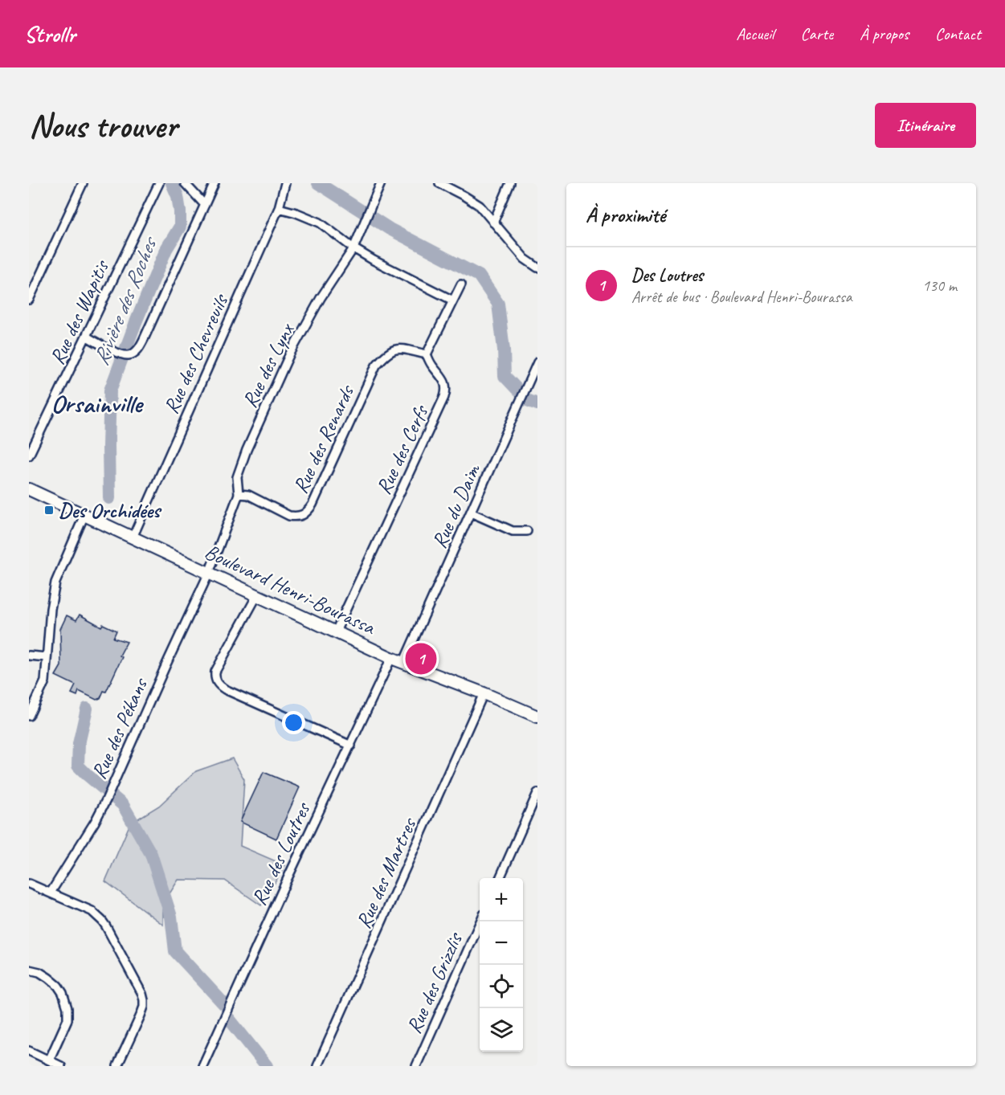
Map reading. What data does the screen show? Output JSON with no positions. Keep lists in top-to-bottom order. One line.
{"streets":{"main road":["Boulevard Henri-Bourassa"],"street":["Rue des Wapitis","Rue des Chevreuils","Rue des Lynx","Rue des Renards","Rue des Cerfs","Rue du Daim","Rue des Pékans","Rue des Loutres","Rue des Martres","Rue des Grizzlis"]},"crossings":[["Rue des Chevreuils","Boulevard Henri-Bourassa"],["Rue des Lynx","Rue des Renards"],["Rue des Lynx","Boulevard Henri-Bourassa"],["Rue des Lynx","Rue des Pékans"],["Rue des Renards","Rue des Cerfs"],["Rue des Cerfs","Boulevard Henri-Bourassa"],["Rue du Daim","Boulevard Henri-Bourassa"],["Boulevard Henri-Bourassa","Rue des Pékans"],["Boulevard Henri-Bourassa","Rue des Loutres"],["Boulevard Henri-Bourassa","Rue des Martres"]],"districts":["Orsainville"],"water":["Rivière des Roches"],"places":{"transit":["Des Orchidées"]},"page":{"header":"Strollr","nav":["Accueil","Carte","À propos","Contact"],"buttons":"Itinéraire","title":"Nous trouver","heading":"À proximité","list":[{"mark":"1","name":"Des Loutres","note":"Arrêt de bus · Boulevard Henri-Bourassa","value":"130 m"}],"pins":"1","map_buttons":["+","−"]}}
